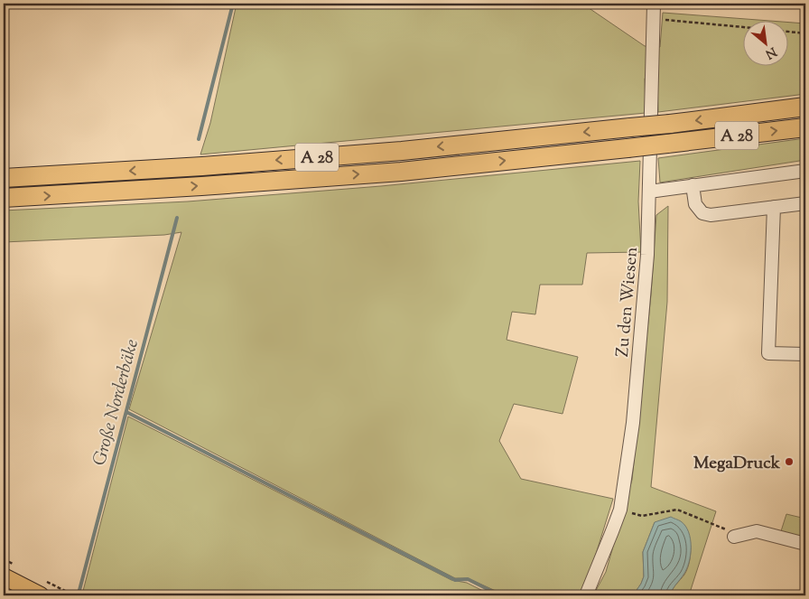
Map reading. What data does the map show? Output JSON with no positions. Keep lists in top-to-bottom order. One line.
{"streets":{"highway":["A 28"],"street":["Zu den Wiesen"]},"water":["Große Norderbäke"],"places":["MegaDruck"],"north":"bottom right"}
